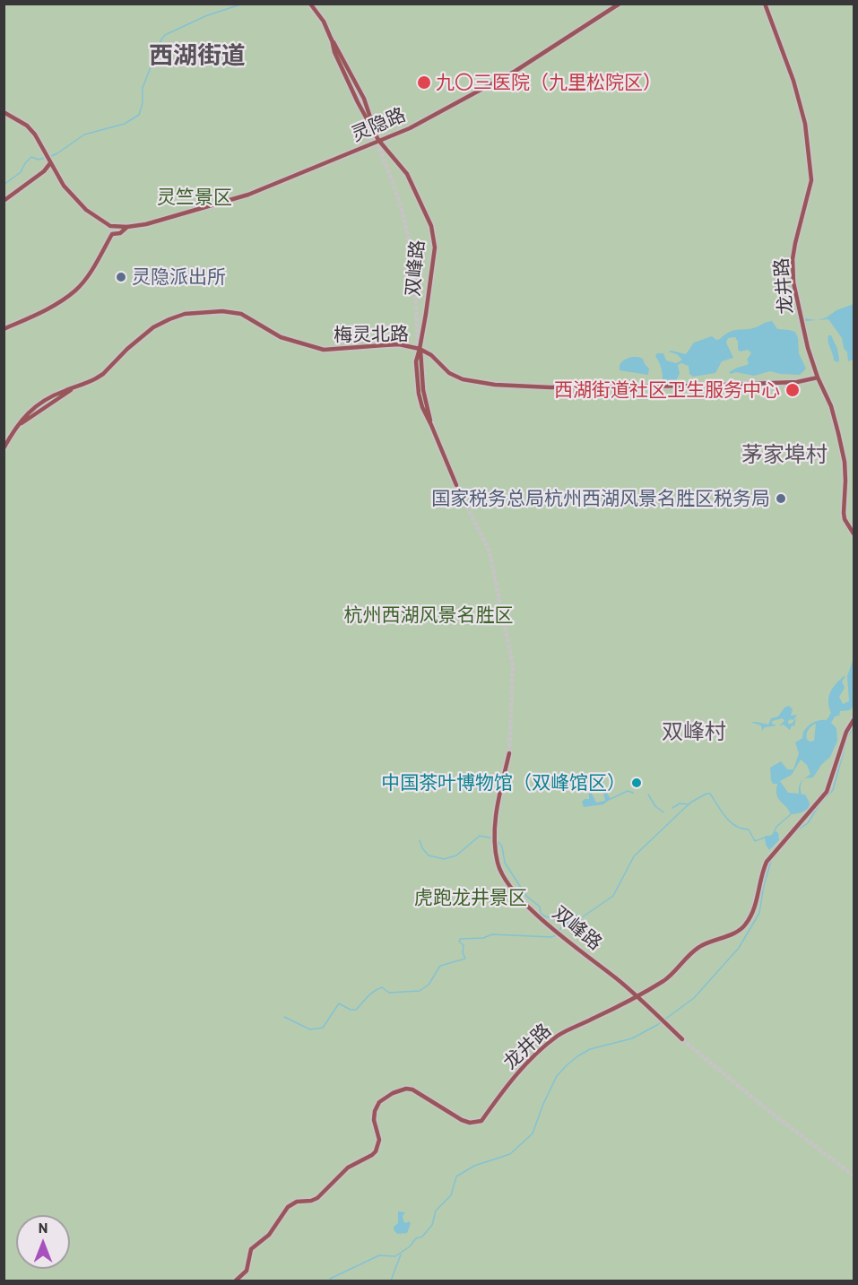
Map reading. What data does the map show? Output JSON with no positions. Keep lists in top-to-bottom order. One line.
{"streets":{"street":["灵隐路","双峰路","龙井路","梅灵北路"]},"crossings":[["灵隐路","双峰路"],["双峰路","龙井路"],["双峰路","梅灵北路"],["龙井路","梅灵北路"]],"districts":["西湖街道","茅家埠村","双峰村"],"parks":["灵竺景区","杭州西湖风景名胜区","虎跑龙井景区"],"places":["九〇三医院（九里松院区）","灵隐派出所","西湖街道社区卫生服务中心","国家税务总局杭州西湖风景名胜区税务局","中国茶叶博物馆（双峰馆区）"],"north":"top"}
